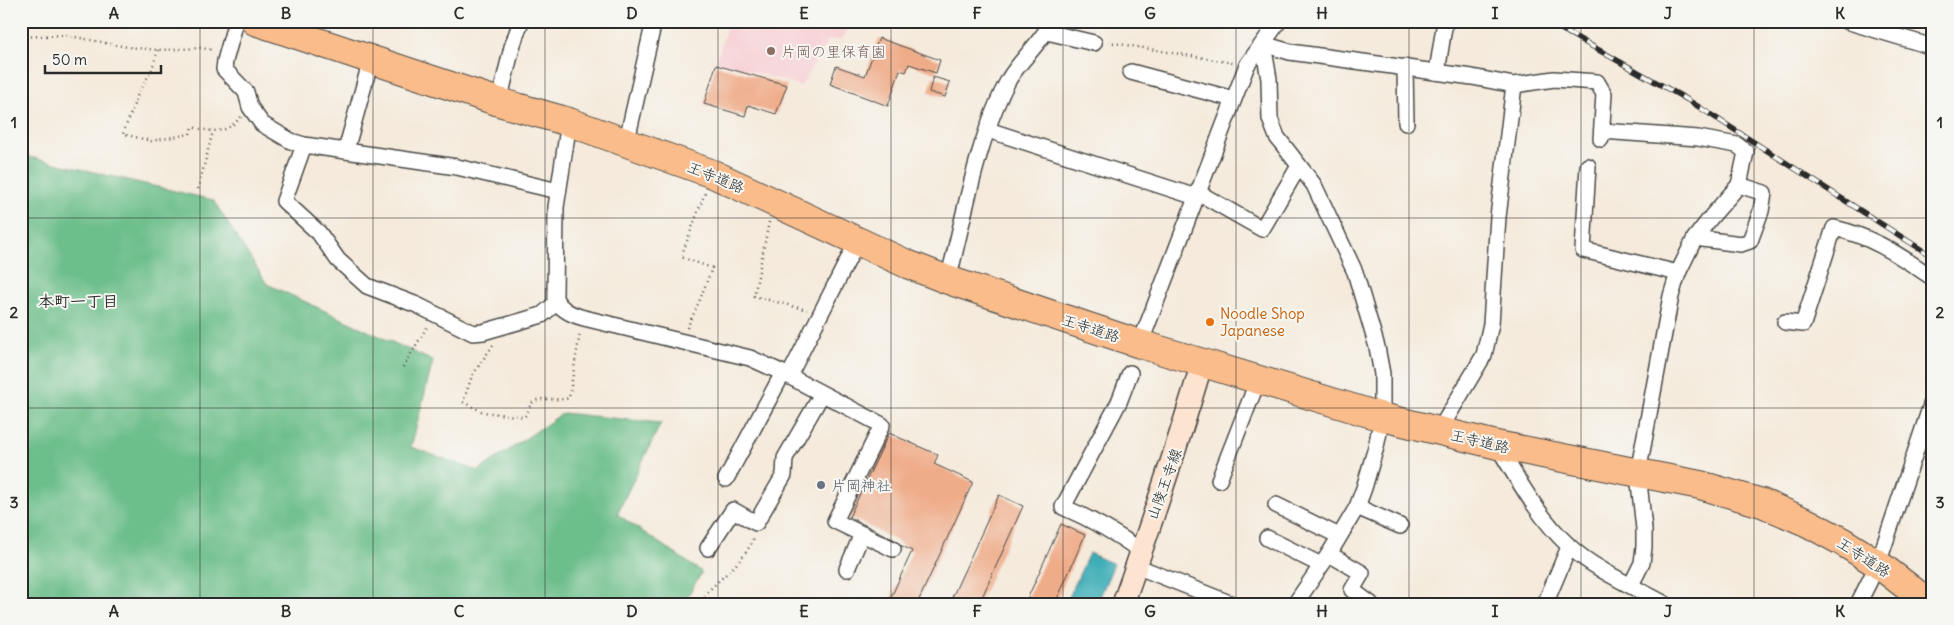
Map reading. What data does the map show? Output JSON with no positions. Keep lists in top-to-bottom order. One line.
{"streets":{"highway":["王寺道路"],"main road":["山陵王寺線"]},"crossings":[["王寺道路","山陵王寺線"]],"districts":["本町一丁目"],"places":["片岡の里保育園","Noodle Shop Japanese","片岡神社"],"scale_bar":"50 m","grid":{"columns":["A","B","C","D","E","F","G","H","I","J","K"],"rows":["1","2","3"]}}
